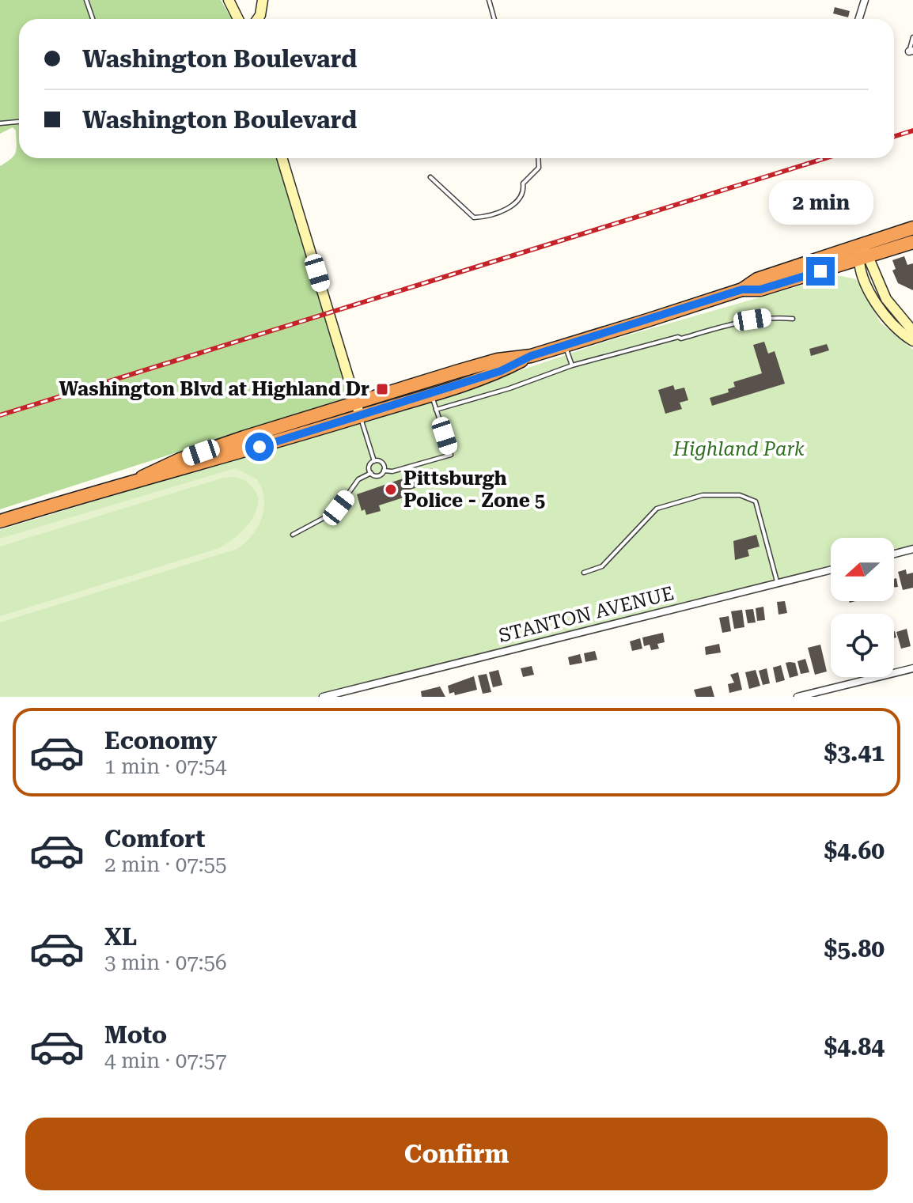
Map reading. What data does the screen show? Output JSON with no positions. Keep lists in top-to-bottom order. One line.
{"streets":{"street":["STANTON AVENUE"]},"parks":["Highland Park"],"places":{"transit":["Washington Blvd at Highland Dr"],"other":["Pittsburgh Police - Zone 5"]},"north":"left","page":{"banner":["Washington Boulevard","Washington Boulevard"],"bubble":"2 min","list":[{"name":"Economy","note":"1 min · 07:54","value":"$3.41"},{"name":"Comfort","note":"2 min · 07:55","value":"$4.60"},{"name":"XL","note":"3 min · 07:56","value":"$5.80"},{"name":"Moto","note":"4 min · 07:57","value":"$4.84"}],"buttons":"Confirm"}}
